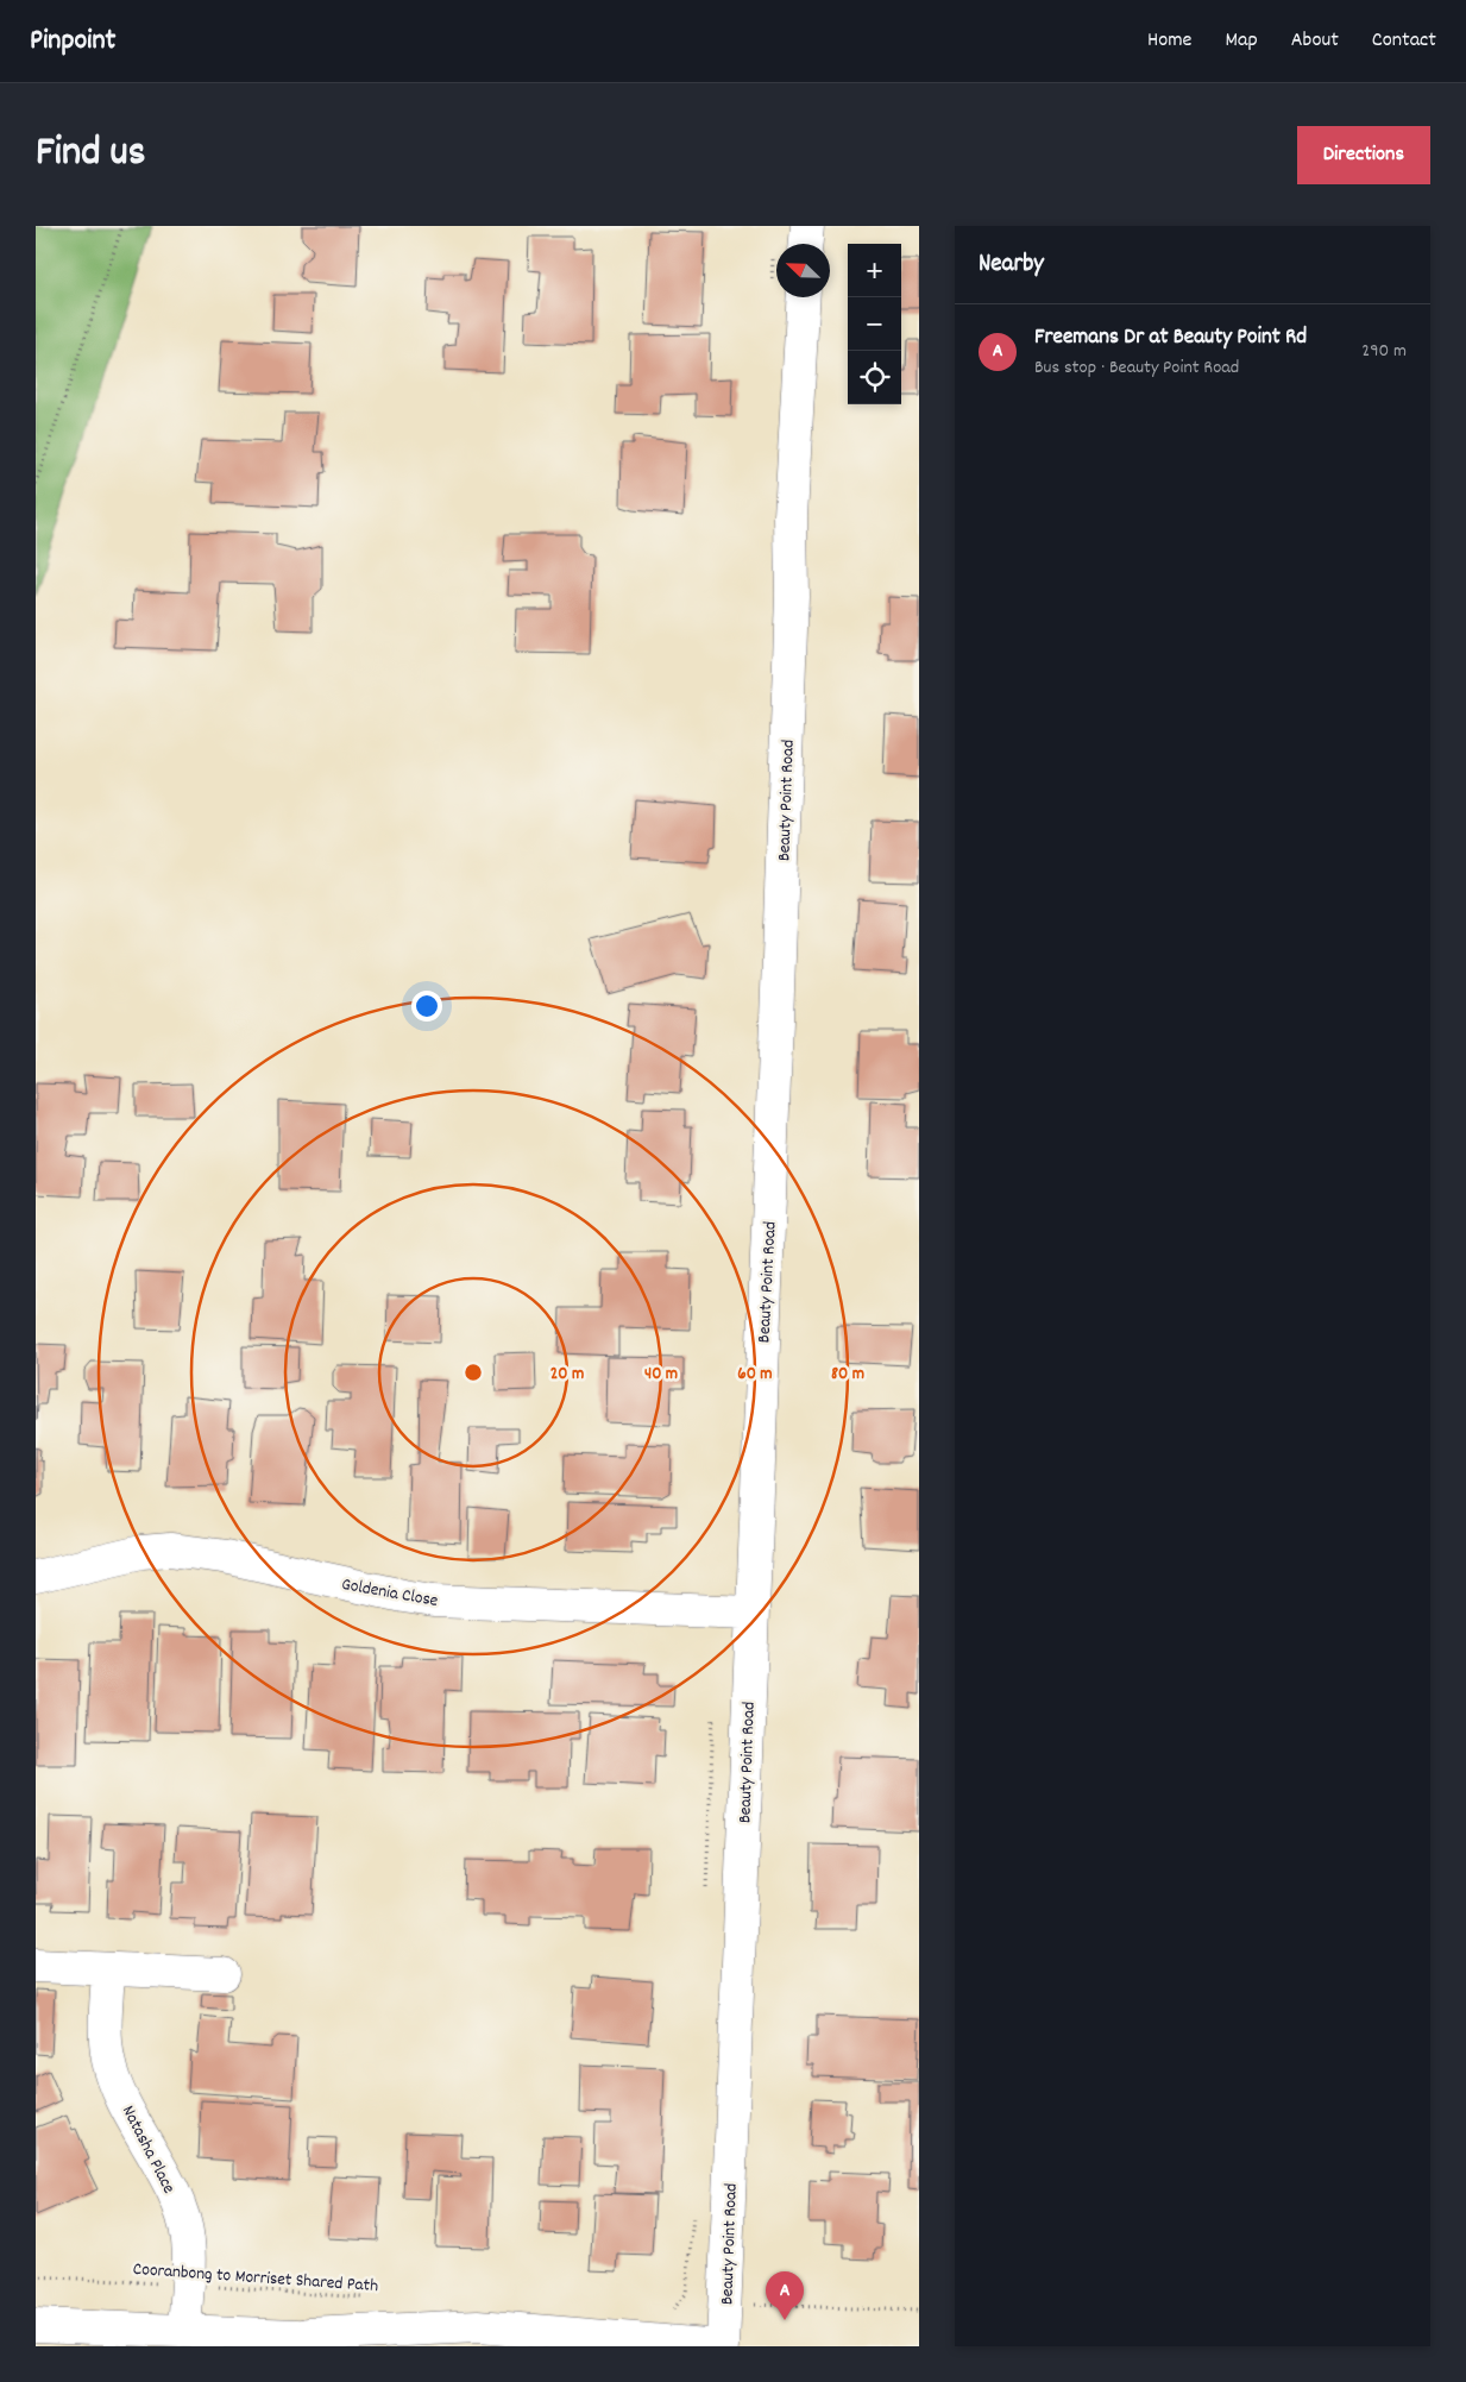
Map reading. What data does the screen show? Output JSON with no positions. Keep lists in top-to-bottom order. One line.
{"streets":{"street":["Beauty Point Road","Goldenia Close","Natasha Place"],"path":["Cooranbong to Morriset Shared Path"]},"crossings":[["Beauty Point Road","Goldenia Close"],["Natasha Place","Cooranbong to Morriset Shared Path"]],"north":"top left","page":{"header":"Pinpoint","nav":["Home","Map","About","Contact"],"title":"Find us","buttons":"Directions","heading":"Nearby","map_buttons":["+","−"],"list":[{"mark":"A","name":"Freemans Dr at Beauty Point Rd","note":"Bus stop · Beauty Point Road","value":"290 m"}],"pins":"A"},"rings":["20 m","40 m","60 m","80 m"]}
